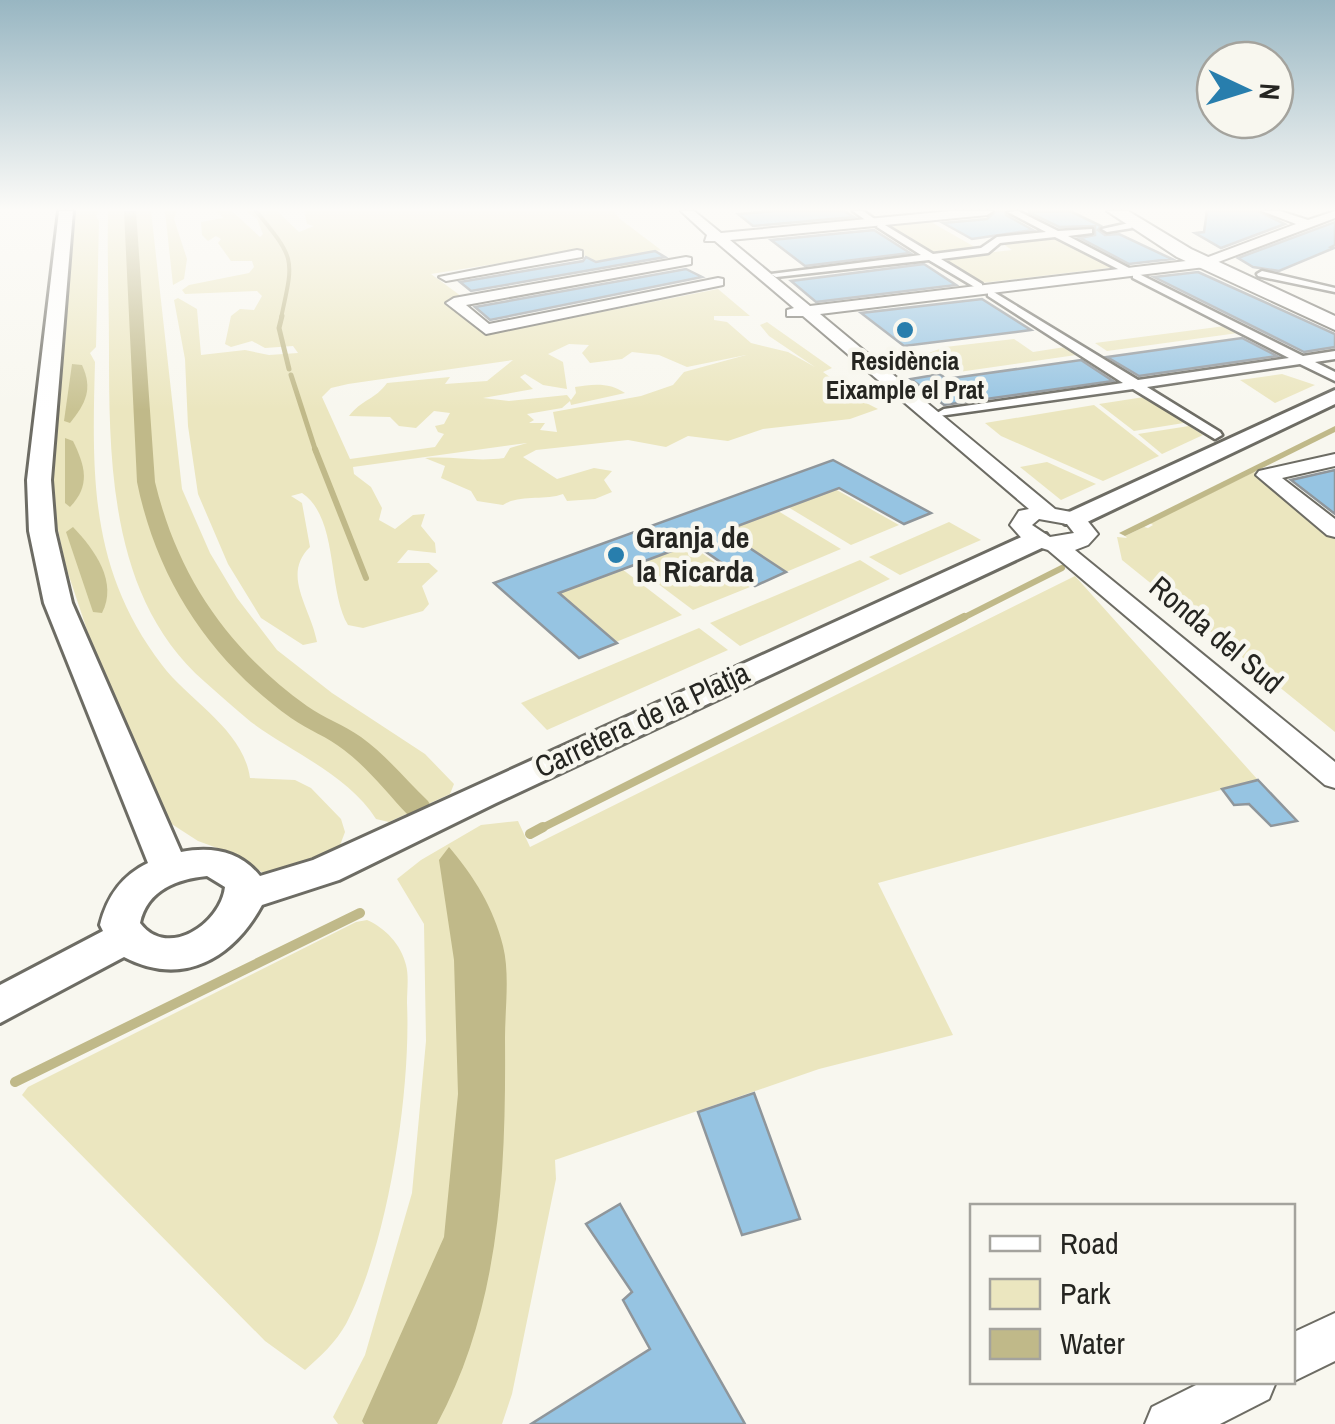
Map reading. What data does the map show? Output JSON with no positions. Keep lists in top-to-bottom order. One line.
{"streets":{"street":["Ronda del Sud","Carretera de la Platja"]},"crossings":[["Ronda del Sud","Carretera de la Platja"]],"places":["Residència Eixample el Prat","Granja de la Ricarda"],"legend":["Road","Park","Water"],"north":"right"}
